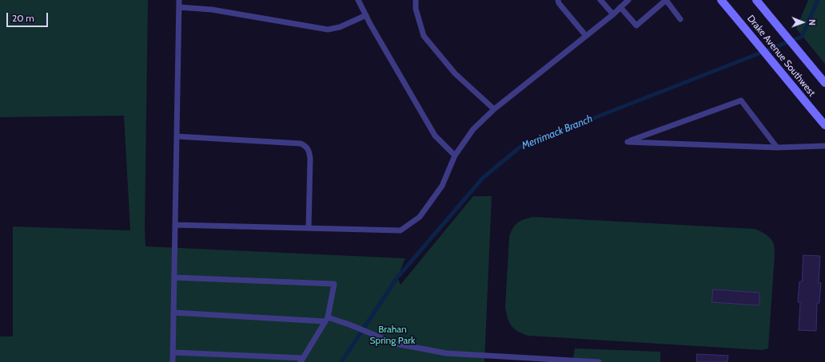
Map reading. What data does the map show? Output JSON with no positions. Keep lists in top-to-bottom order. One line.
{"streets":{"street":["Drake Avenue Southwest"]},"water":["Merrimack Branch"],"parks":["Brahan Spring Park"],"scale_bar":"20 m","north":"right"}
